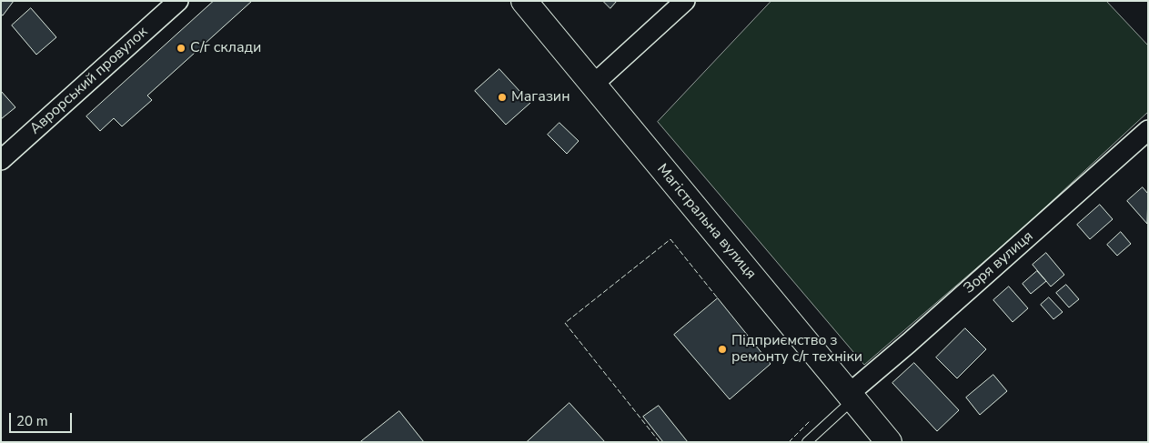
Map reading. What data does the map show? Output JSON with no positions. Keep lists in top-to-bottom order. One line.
{"streets":{"main road":["Магістральна вулиця"],"street":["Аврорський провулок","Зоря вулиця"]},"crossings":[["Магістральна вулиця","Зоря вулиця"]],"places":["С/г склади","Магазин","Підприємство з ремонту с/г техніки"],"scale_bar":"20 m"}
